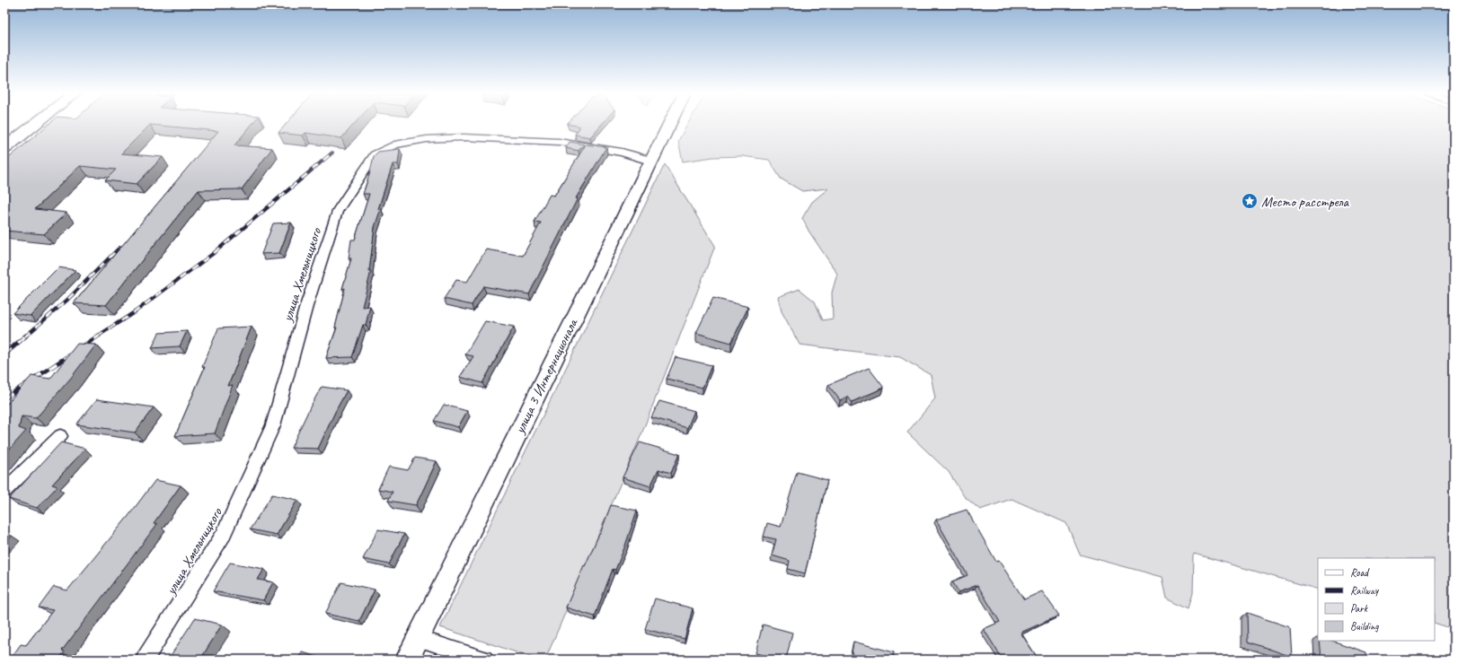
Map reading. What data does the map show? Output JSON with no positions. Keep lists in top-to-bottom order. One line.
{"streets":{"main road":["улица 3 Интернационала"],"street":["улица Хмельницкого"]},"crossings":[["улица Хмельницкого","улица 3 Интернационала"]],"places":{"place":["Место расстрела"]},"legend":["Road","Railway","Park","Building"]}
